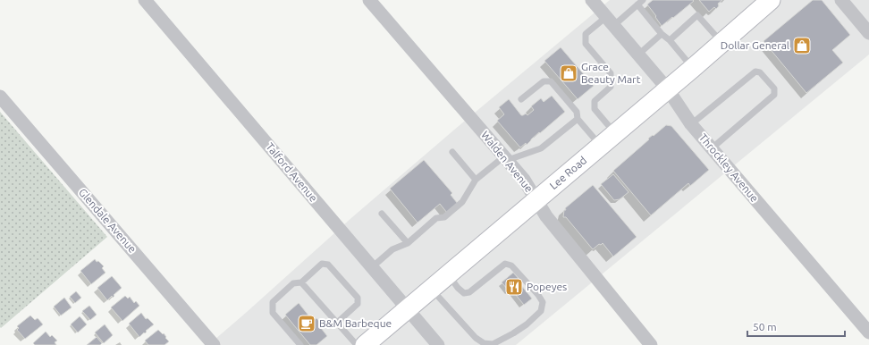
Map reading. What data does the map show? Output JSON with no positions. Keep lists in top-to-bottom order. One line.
{"streets":{"main road":["Lee Road"],"street":["Walden Avenue","Throckley Avenue","Talford Avenue","Glendale Avenue"]},"crossings":[["Walden Avenue","Lee Road"],["Throckley Avenue","Lee Road"],["Talford Avenue","Lee Road"]],"places":{"shop":["Dollar General","Grace Beauty Mart"],"restaurant":["Popeyes"],"cafe":["B&M Barbeque"]},"scale_bar":"50 m"}
